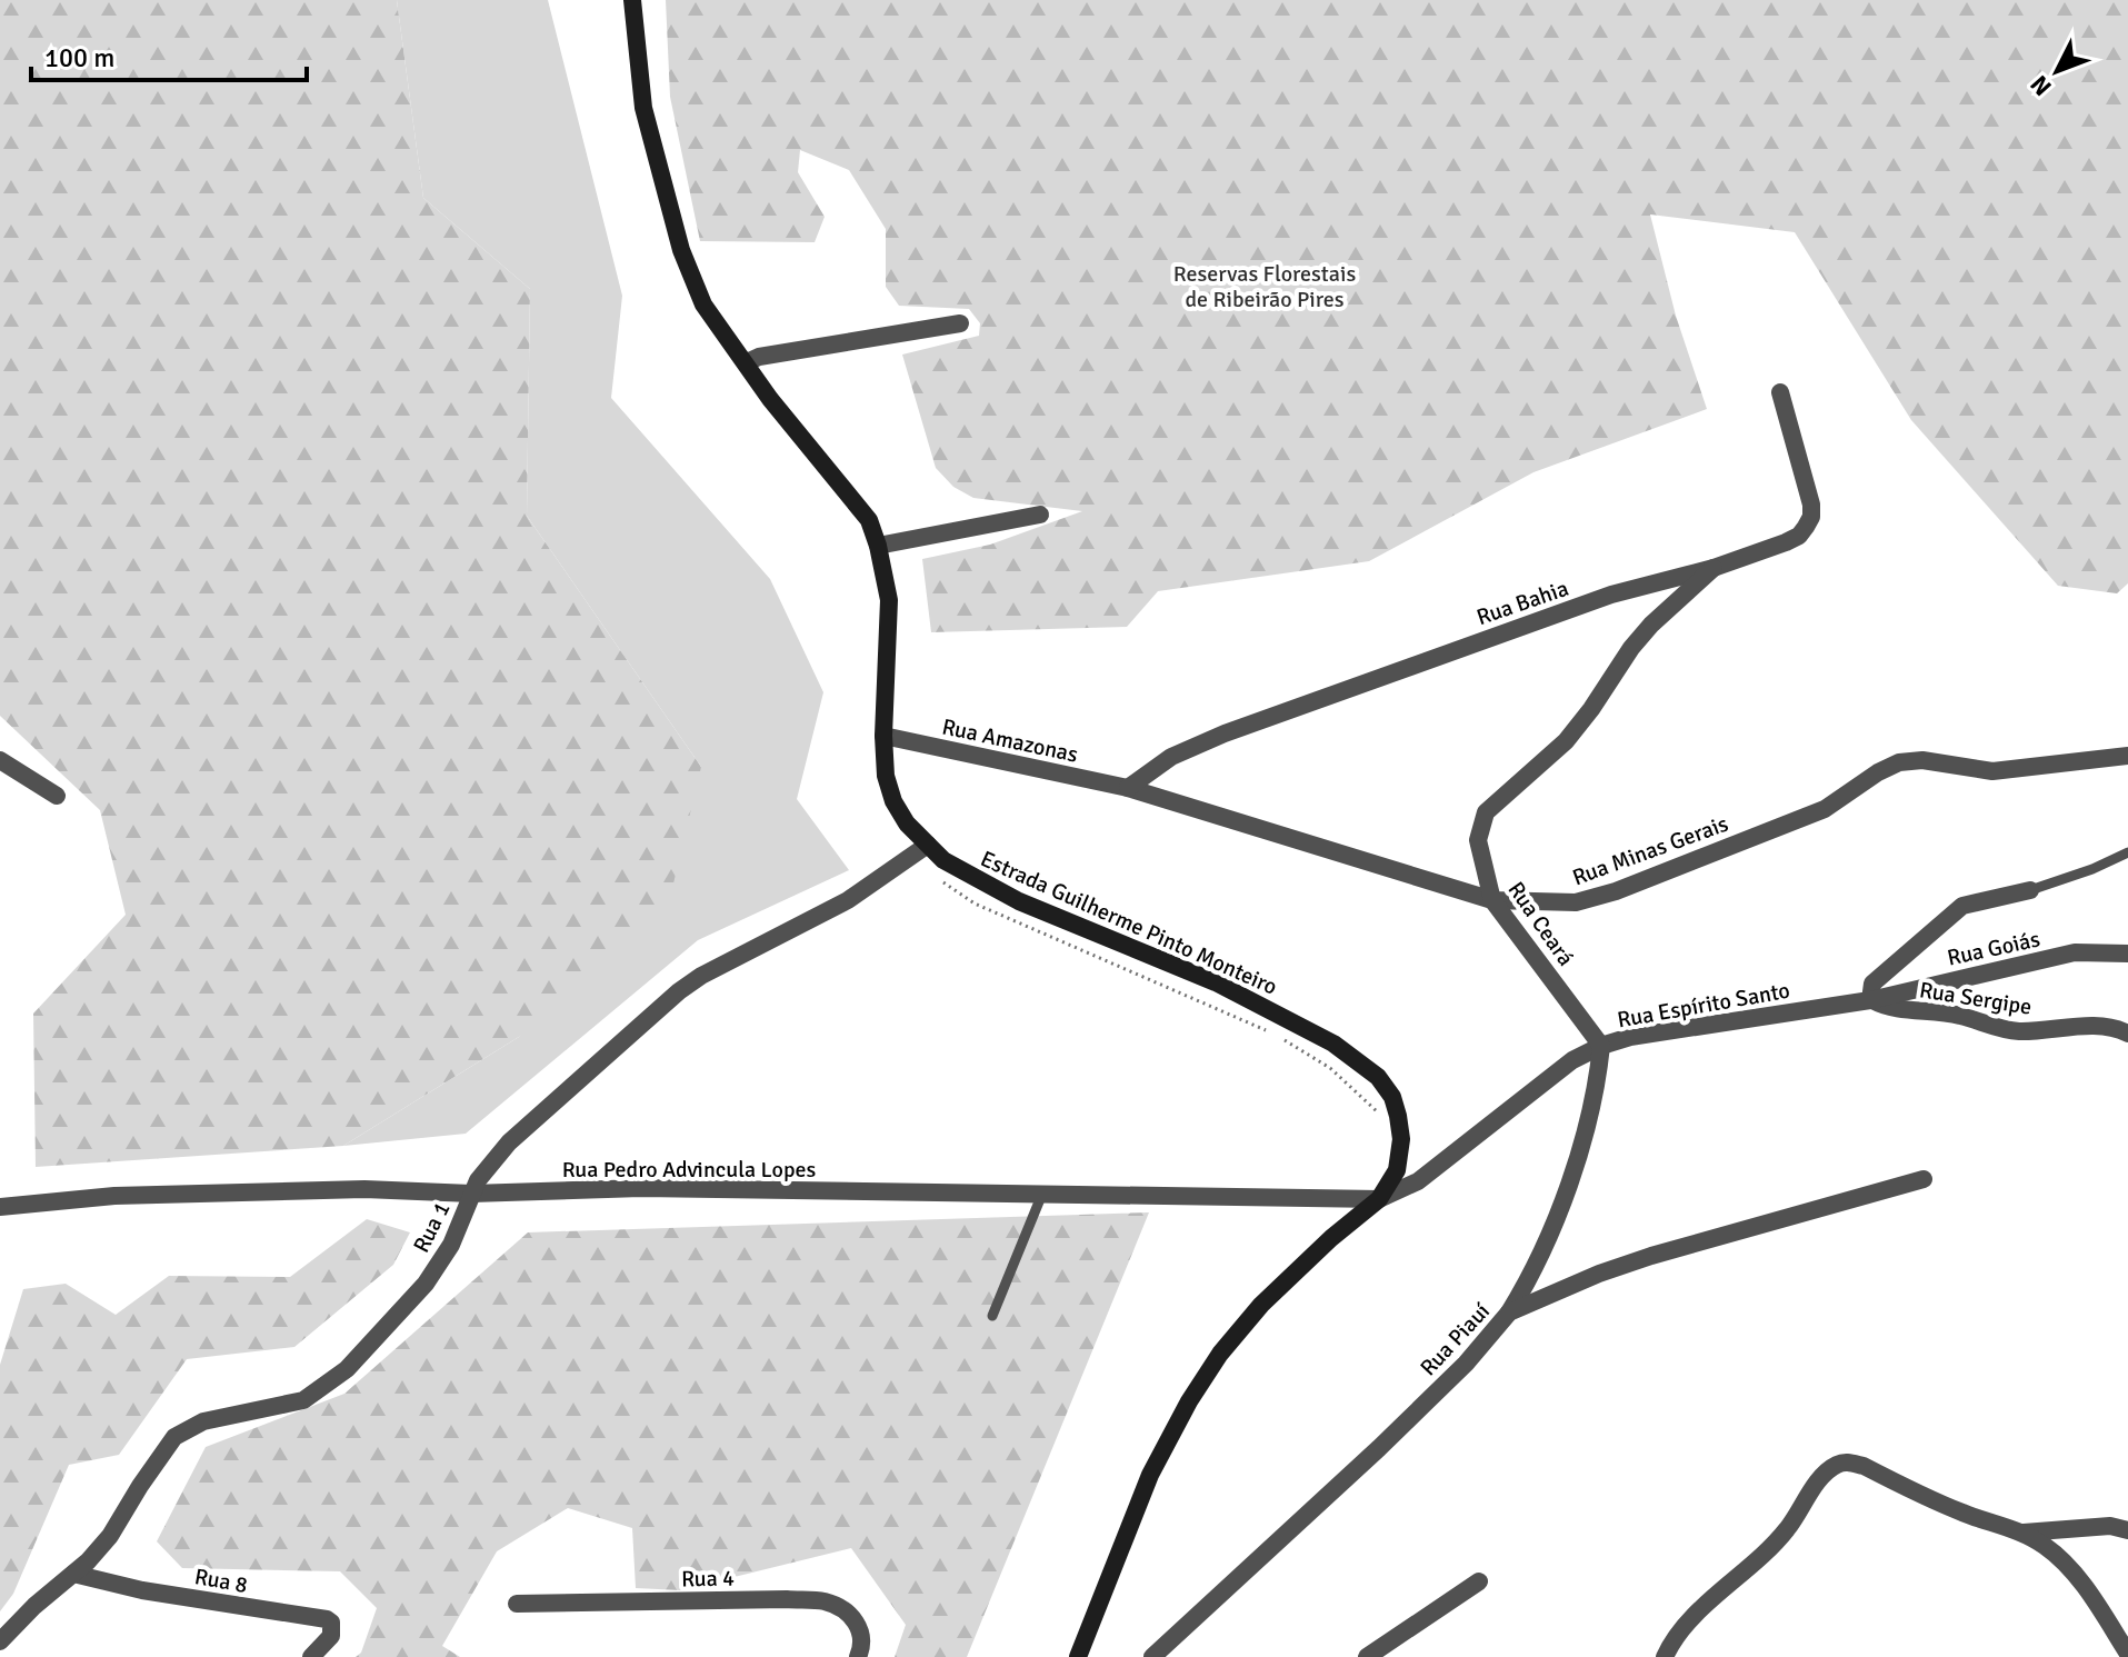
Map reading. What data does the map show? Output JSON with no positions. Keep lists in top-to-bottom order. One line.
{"streets":{"main road":["Estrada Guilherme Pinto Monteiro"],"street":["Rua Bahia","Rua Amazonas","Rua Minas Gerais","Rua Ceará","Rua Goiás","Rua Sergipe","Rua Espírito Santo","Rua Pedro Advincula Lopes","Rua 1","Rua Piauí","Rua 4","Rua 8"]},"crossings":[["Rua Bahia","Rua Amazonas"],["Rua Bahia","Rua Minas Gerais"],["Rua Bahia","Rua Ceará"],["Rua Amazonas","Rua Minas Gerais"],["Rua Amazonas","Estrada Guilherme Pinto Monteiro"],["Rua Minas Gerais","Rua Ceará"],["Estrada Guilherme Pinto Monteiro","Rua Espírito Santo"],["Estrada Guilherme Pinto Monteiro","Rua Pedro Advincula Lopes"],["Estrada Guilherme Pinto Monteiro","Rua 1"],["Rua Ceará","Rua Espírito Santo"],["Rua Goiás","Rua Sergipe"],["Rua Goiás","Rua Espírito Santo"],["Rua Sergipe","Rua Espírito Santo"],["Rua Espírito Santo","Rua Pedro Advincula Lopes"],["Rua Pedro Advincula Lopes","Rua 1"],["Rua 1","Rua 8"]],"parks":["Reservas Florestais de Ribeirão Pires"],"scale_bar":"100 m","north":"bottom left"}
